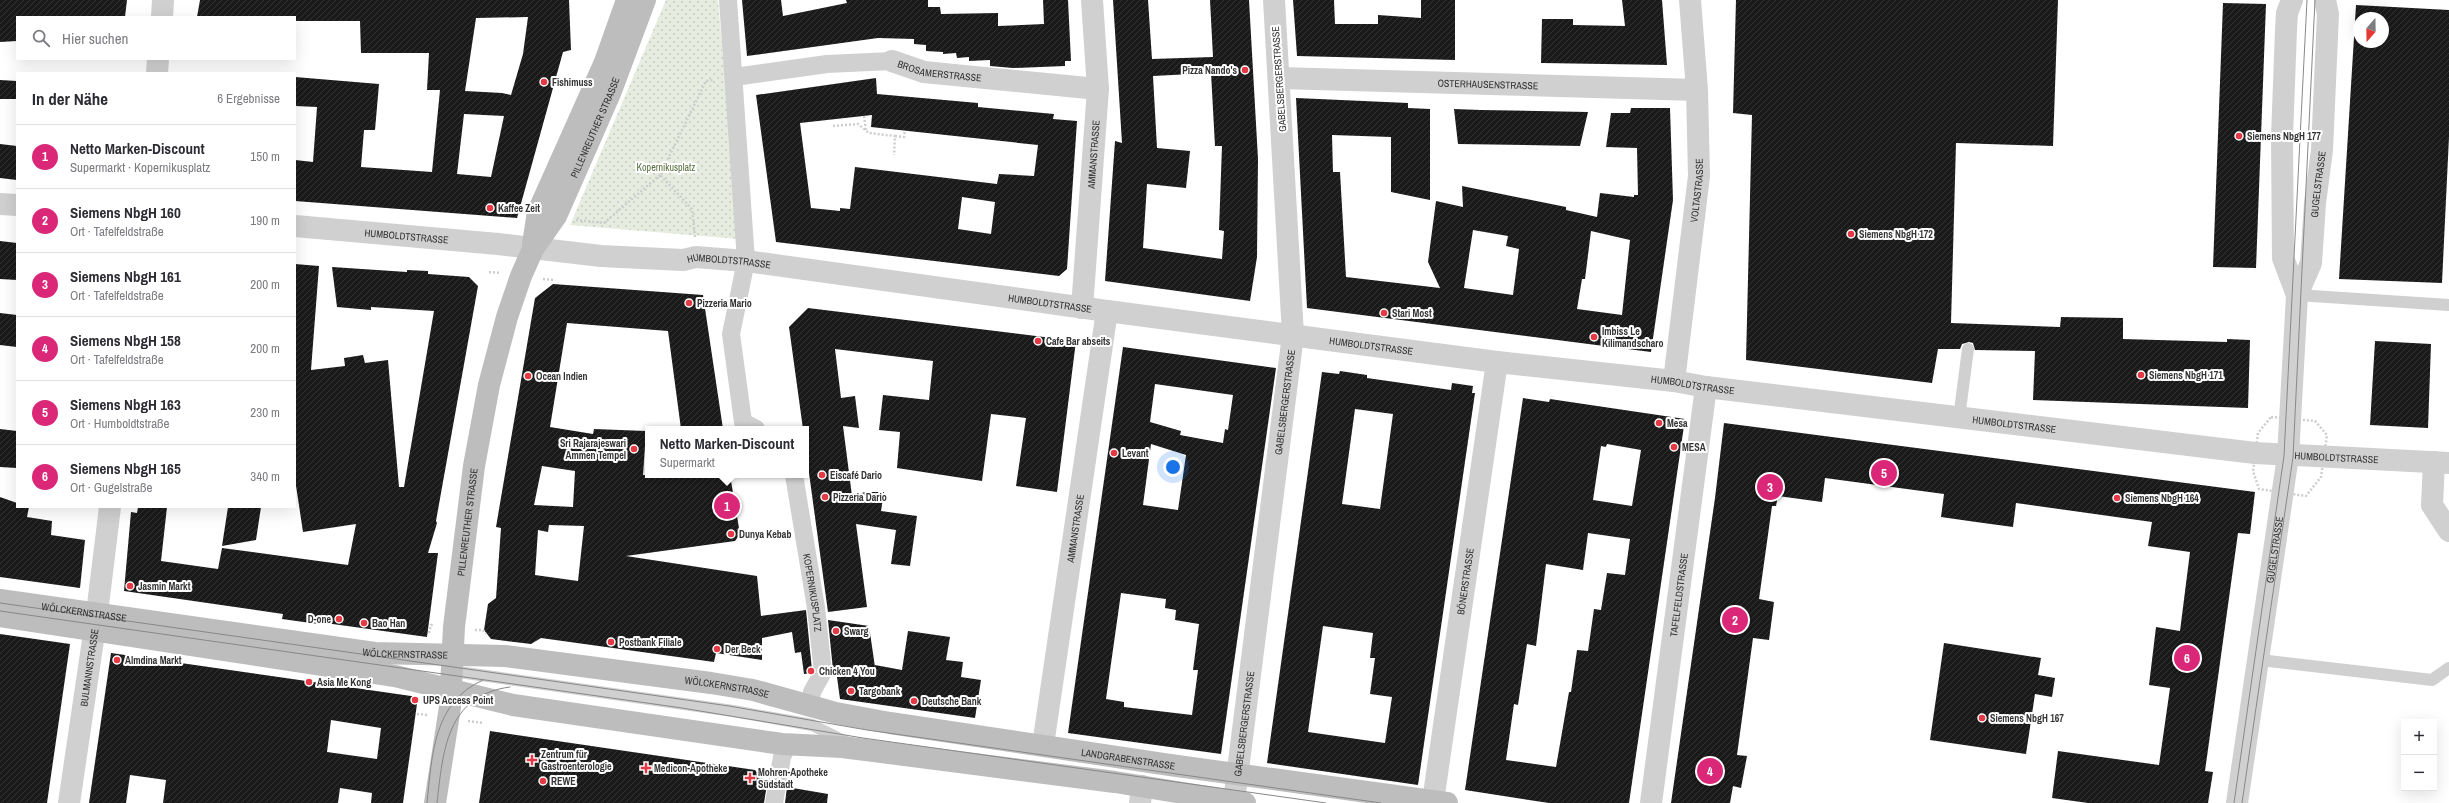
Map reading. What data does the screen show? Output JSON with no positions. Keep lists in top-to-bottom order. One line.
{"streets":{"main road":["PILLENREUTHER STRASSE","WÖLCKERNSTRASSE","LANDGRABENSTRASSE"],"street":["BROSAMERSTRASSE","GABELSBERGERSTRASSE","OSTERHAUSENSTRASSE","AMMANSTRASSE","GUGELSTRASSE","VOLTASTRASSE","HUMBOLDTSTRASSE","BÖNERSTRASSE","KOPERNIKUSPLATZ","TAFELFELDSTRASSE","BULMANNSTRASSE"]},"crossings":[["BROSAMERSTRASSE","AMMANSTRASSE"],["GABELSBERGERSTRASSE","OSTERHAUSENSTRASSE"],["GABELSBERGERSTRASSE","HUMBOLDTSTRASSE"],["GABELSBERGERSTRASSE","LANDGRABENSTRASSE"],["OSTERHAUSENSTRASSE","VOLTASTRASSE"],["PILLENREUTHER STRASSE","HUMBOLDTSTRASSE"],["PILLENREUTHER STRASSE","WÖLCKERNSTRASSE"],["AMMANSTRASSE","HUMBOLDTSTRASSE"],["AMMANSTRASSE","LANDGRABENSTRASSE"],["GUGELSTRASSE","HUMBOLDTSTRASSE"],["VOLTASTRASSE","HUMBOLDTSTRASSE"],["HUMBOLDTSTRASSE","BÖNERSTRASSE"],["HUMBOLDTSTRASSE","TAFELFELDSTRASSE"],["BÖNERSTRASSE","LANDGRABENSTRASSE"],["KOPERNIKUSPLATZ","WÖLCKERNSTRASSE"],["KOPERNIKUSPLATZ","LANDGRABENSTRASSE"],["WÖLCKERNSTRASSE","BULMANNSTRASSE"],["WÖLCKERNSTRASSE","LANDGRABENSTRASSE"]],"parks":["Kopernikusplatz"],"places":{"other":["Pizza Nando's","Fishimuss","Siemens NbgH 177","Kaffee Zeit","Siemens NbgH 172","Pizzeria Mario","Stari Most","Imbiss Le Kilimandscharo","Cafe Bar abseits","Siemens NbgH 171","Ocean Indien","Mesa","MESA","Sri Rajarajeswari Ammen Tempel","Levant","Eiscafé Dario","Pizzeria Dario","Siemens NbgH 164","Dunya Kebab","Jasmin Markt","D-one","Bao Han","Swarg","Postbank Filiale","Der Beck","Almdina Markt","Chicken 4 You","Asia Me Kong","Targobank","UPS Access Point","Deutsche Bank","Siemens NbgH 167","REWE"],"health":["Zentrum für Gastroenterologie","Medicon-Apotheke","Mohren-Apotheke Südstadt"]},"north":"bottom","page":{"search":"Hier suchen","heading":["In der Nähe","6 Ergebnisse"],"list":[{"mark":"1","name":"Netto Marken-Discount","note":"Supermarkt · Kopernikusplatz","value":"150 m"},{"mark":"2","name":"Siemens NbgH 160","note":"Ort · Tafelfeldstraße","value":"190 m"},{"mark":"3","name":"Siemens NbgH 161","note":"Ort · Tafelfeldstraße","value":"200 m"},{"mark":"4","name":"Siemens NbgH 158","note":"Ort · Tafelfeldstraße","value":"200 m"},{"mark":"5","name":"Siemens NbgH 163","note":"Ort · Humboldtstraße","value":"230 m"},{"mark":"6","name":"Siemens NbgH 165","note":"Ort · Gugelstraße","value":"340 m"}],"popup":["Netto Marken-Discount","Supermarkt"],"pins":["5","3","1","2","6","4"],"map_buttons":["+","−"]}}
